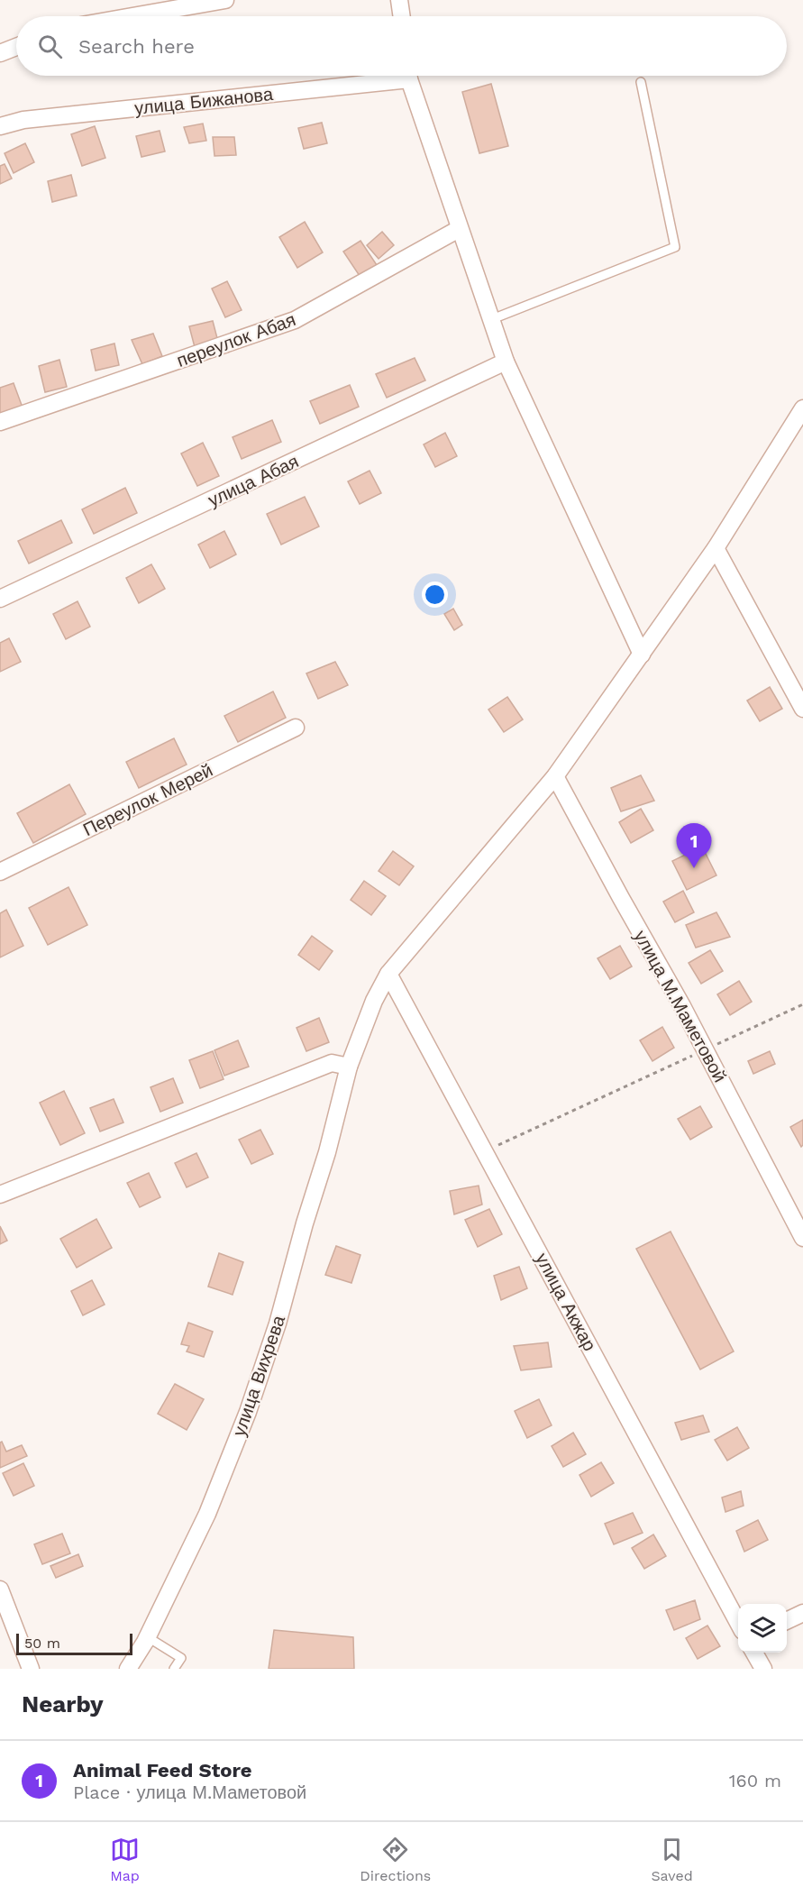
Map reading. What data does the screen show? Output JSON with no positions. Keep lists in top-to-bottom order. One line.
{"streets":{"street":["улица Бижанова","переулок Абая","улица Абая","Переулок Мерей","улица М.Маметовой","улица Акжар","улица Вихрева"]},"crossings":[["улица М.Маметовой","улица Вихрева"],["улица Акжар","улица Вихрева"]],"scale_bar":"50 m","page":{"search":"Search here","pins":"1","scale":"50 m","heading":"Nearby","list":[{"mark":"1","name":"Animal Feed Store","note":"Place · улица М.Маметовой","value":"160 m"}],"nav":["Map","Directions","Saved"]}}
